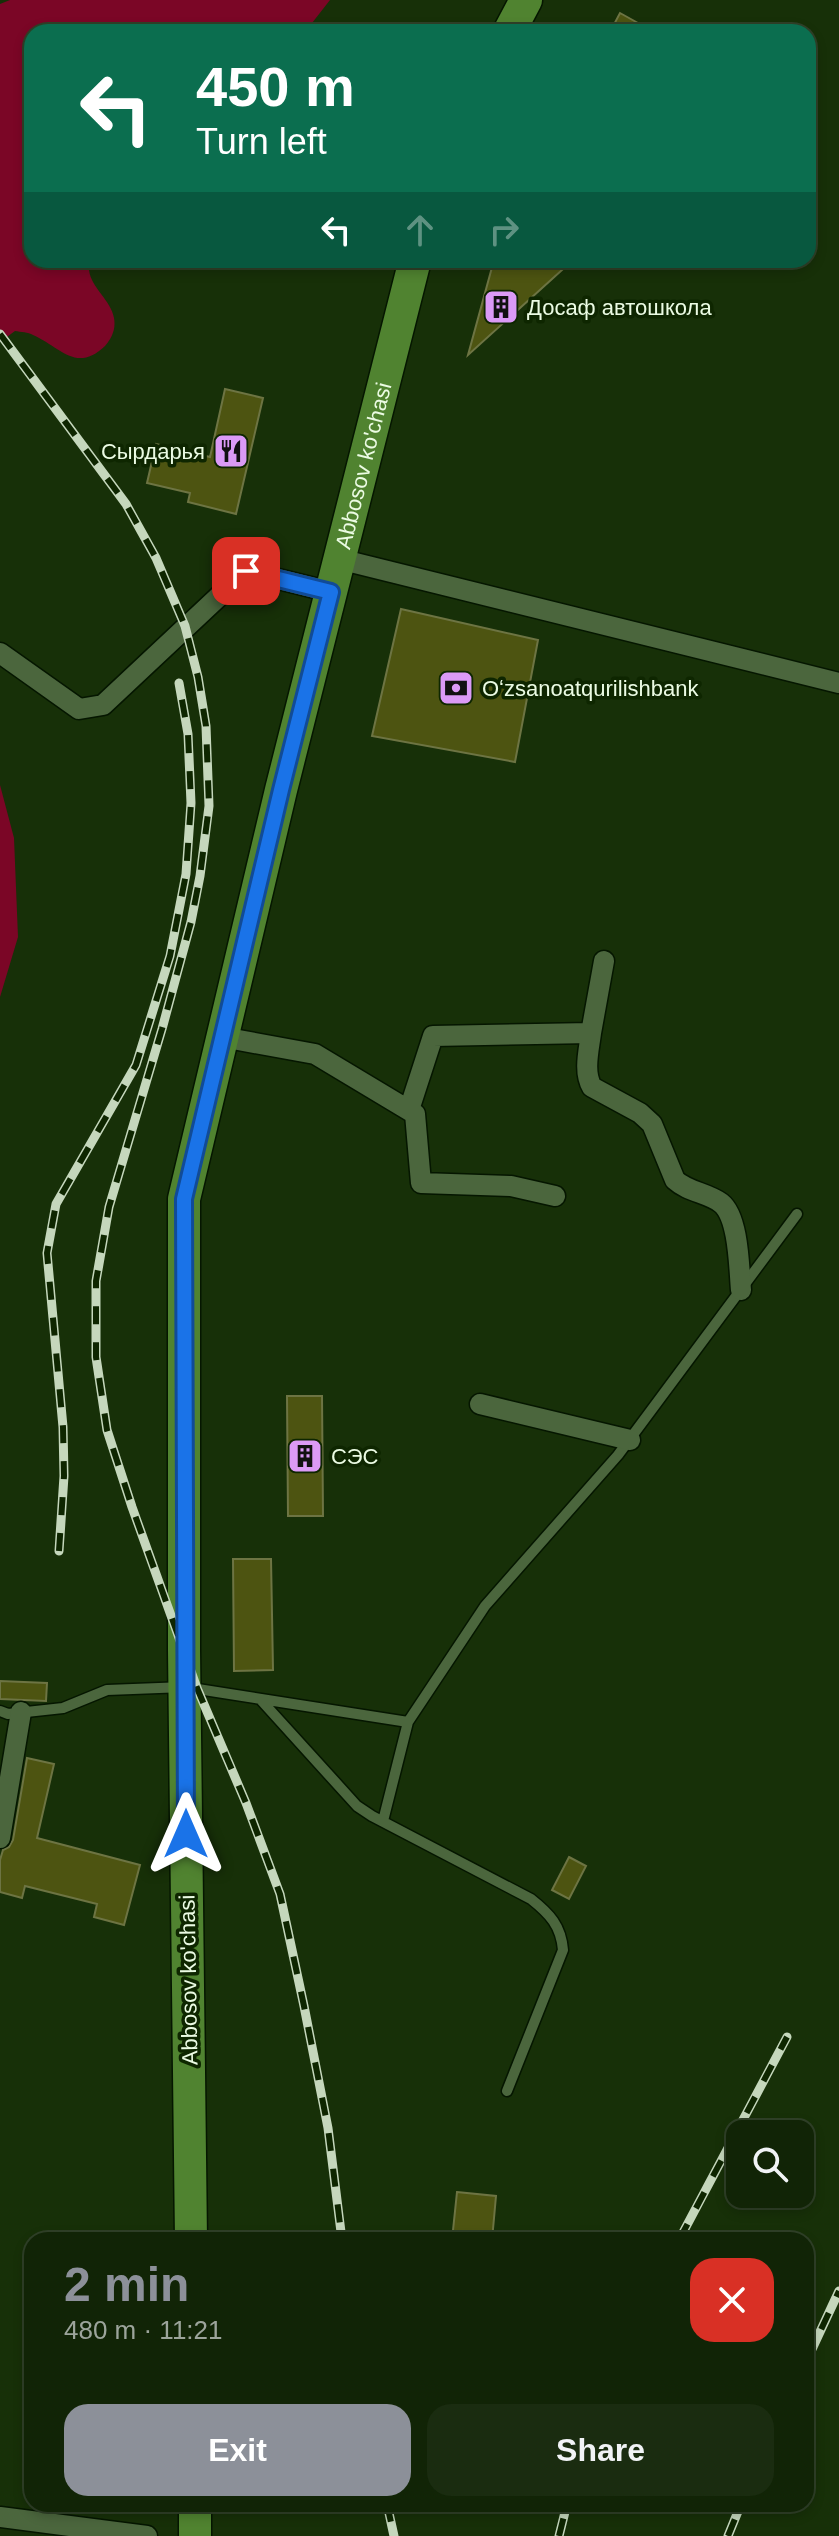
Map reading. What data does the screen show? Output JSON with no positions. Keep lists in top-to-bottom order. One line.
{"streets":{"main road":["Abbosov ko'chasi"]},"places":{"building":["Досаф автошкола","СЭС"],"restaurant":["Сырдарья"],"bank":["Oʻzsanoatqurilishbank"]},"page":{"turn":["450 m","Turn left"],"heading":["2 min","480 m · 11:21"],"buttons":["Exit","Share"]}}
